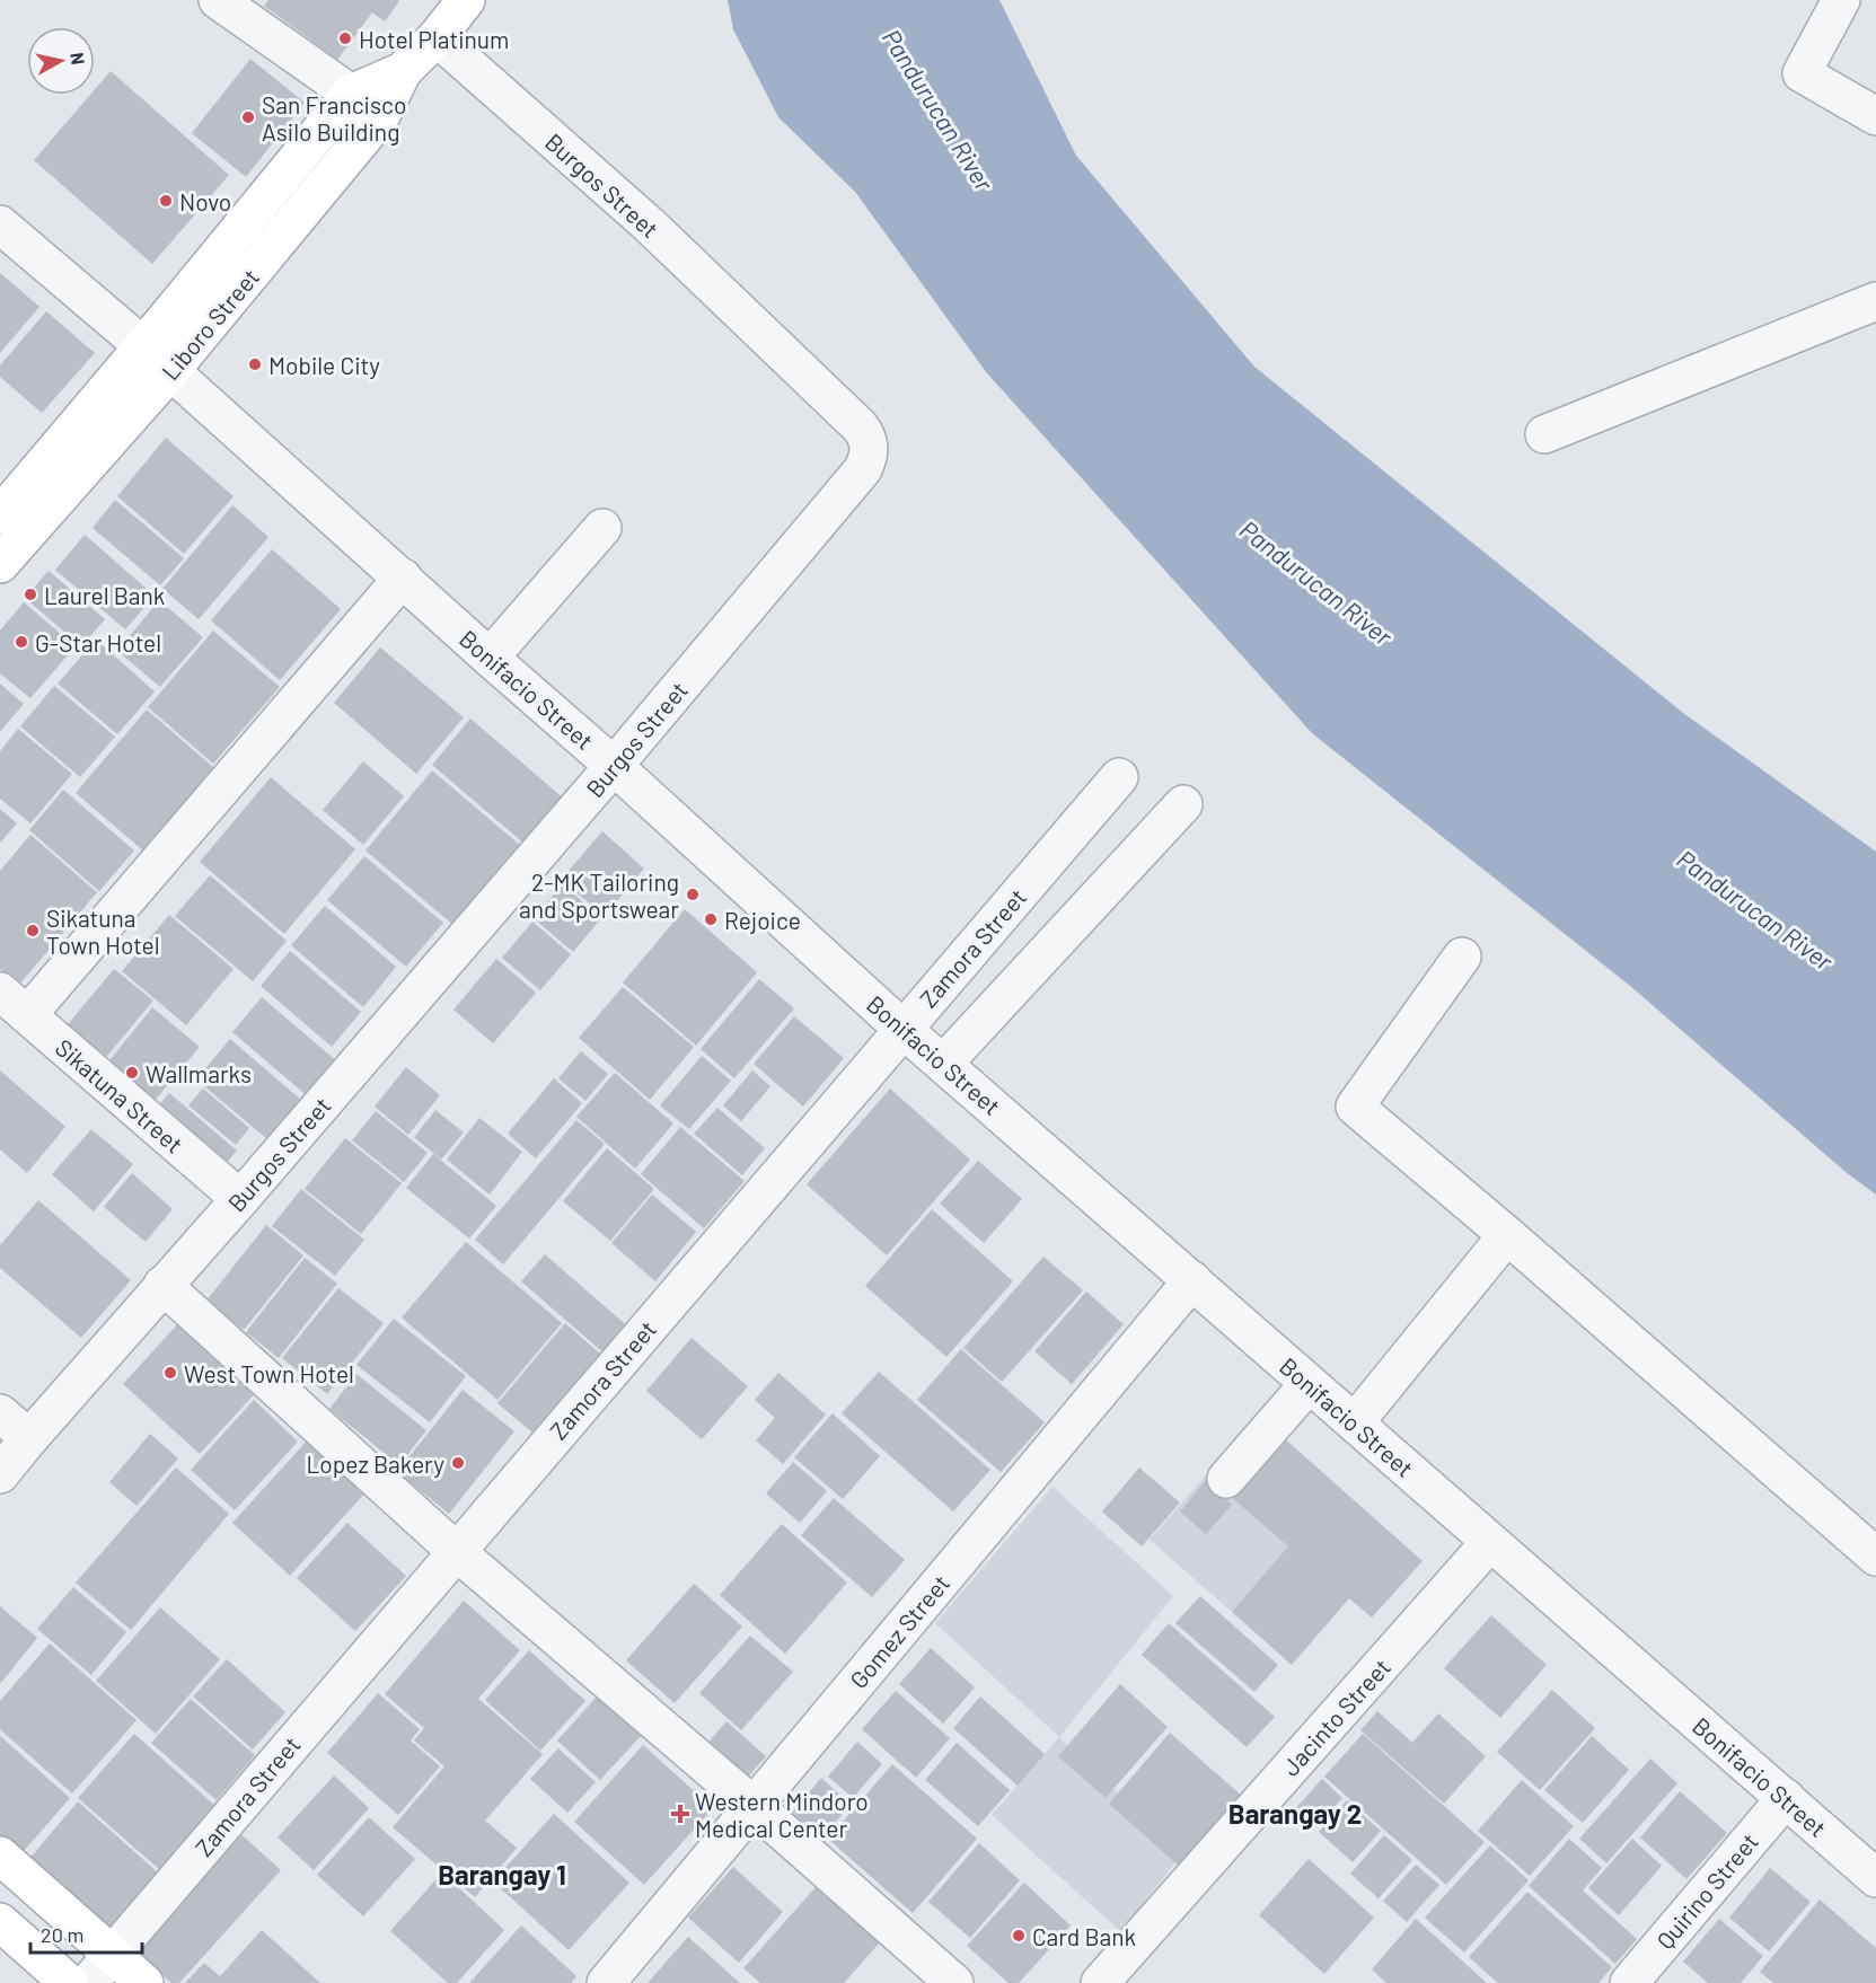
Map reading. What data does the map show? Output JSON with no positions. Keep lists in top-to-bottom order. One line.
{"streets":{"main road":["Liboro Street"],"street":["Burgos Street","Bonifacio Street","Zamora Street","Sikatuna Street","Gomez Street","Jacinto Street","Quirino Street"]},"crossings":[["Burgos Street","Liboro Street"],["Burgos Street","Bonifacio Street"],["Burgos Street","Sikatuna Street"],["Liboro Street","Bonifacio Street"],["Bonifacio Street","Zamora Street"],["Bonifacio Street","Gomez Street"],["Bonifacio Street","Jacinto Street"],["Bonifacio Street","Quirino Street"]],"districts":["Barangay 2","Barangay 1"],"water":["Pandurucan River"],"places":{"other":["Hotel Platinum","San Francisco Asilo Building","Novo","Mobile City","Laurel Bank","G-Star Hotel","2-MK Tailoring and Sportswear","Rejoice","Sikatuna Town Hotel","Wallmarks","West Town Hotel","Lopez Bakery","Card Bank"],"health":["Western Mindoro Medical Center"]},"scale_bar":"20 m","north":"right"}
